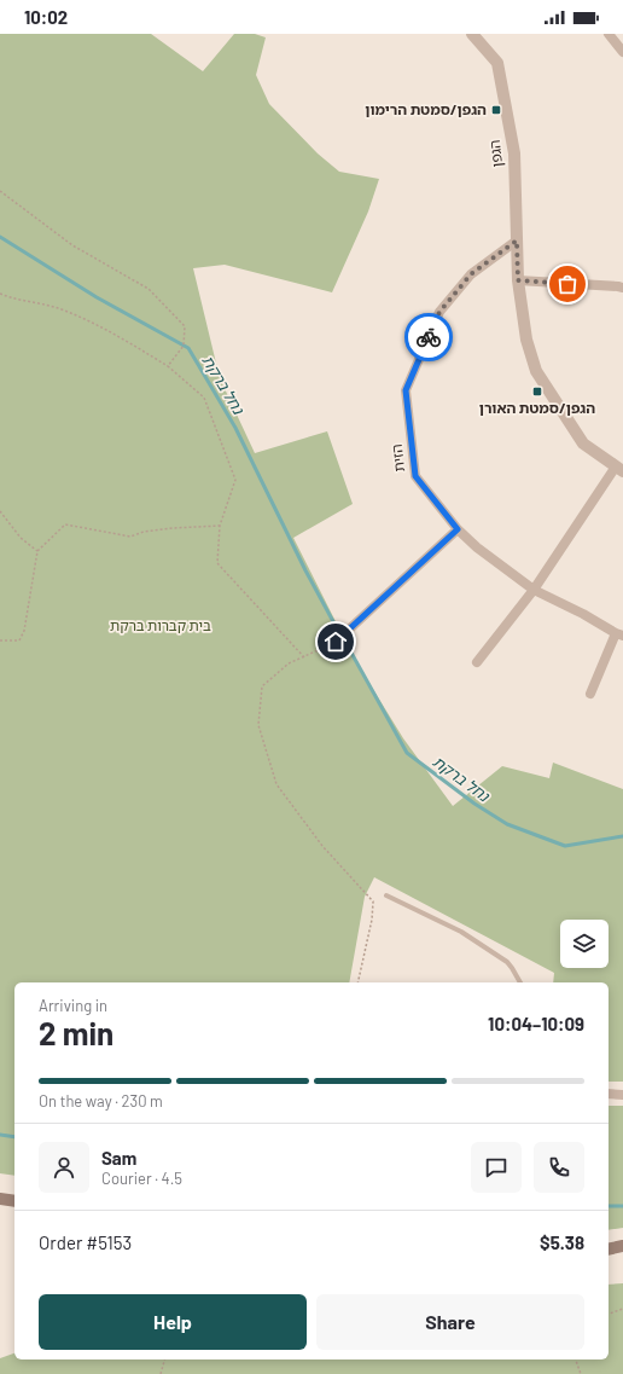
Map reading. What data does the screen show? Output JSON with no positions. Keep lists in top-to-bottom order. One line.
{"streets":{"street":["הגפן","הזית"]},"crossings":[["הגפן","הזית"]],"water":["נחל ברקת"],"parks":["בית קברות ברקת"],"places":{"transit":["הגפן/סמטת הרימון","הגפן/סמטת האורן"]},"page":{"status":"10:02","heading":["2 min","Arriving in","10:04–10:09"],"panel":["Sam","Courier · 4.5","Order #5153","$5.38"],"bar":"On the way · 230 m","buttons":["Help","Share"]}}
